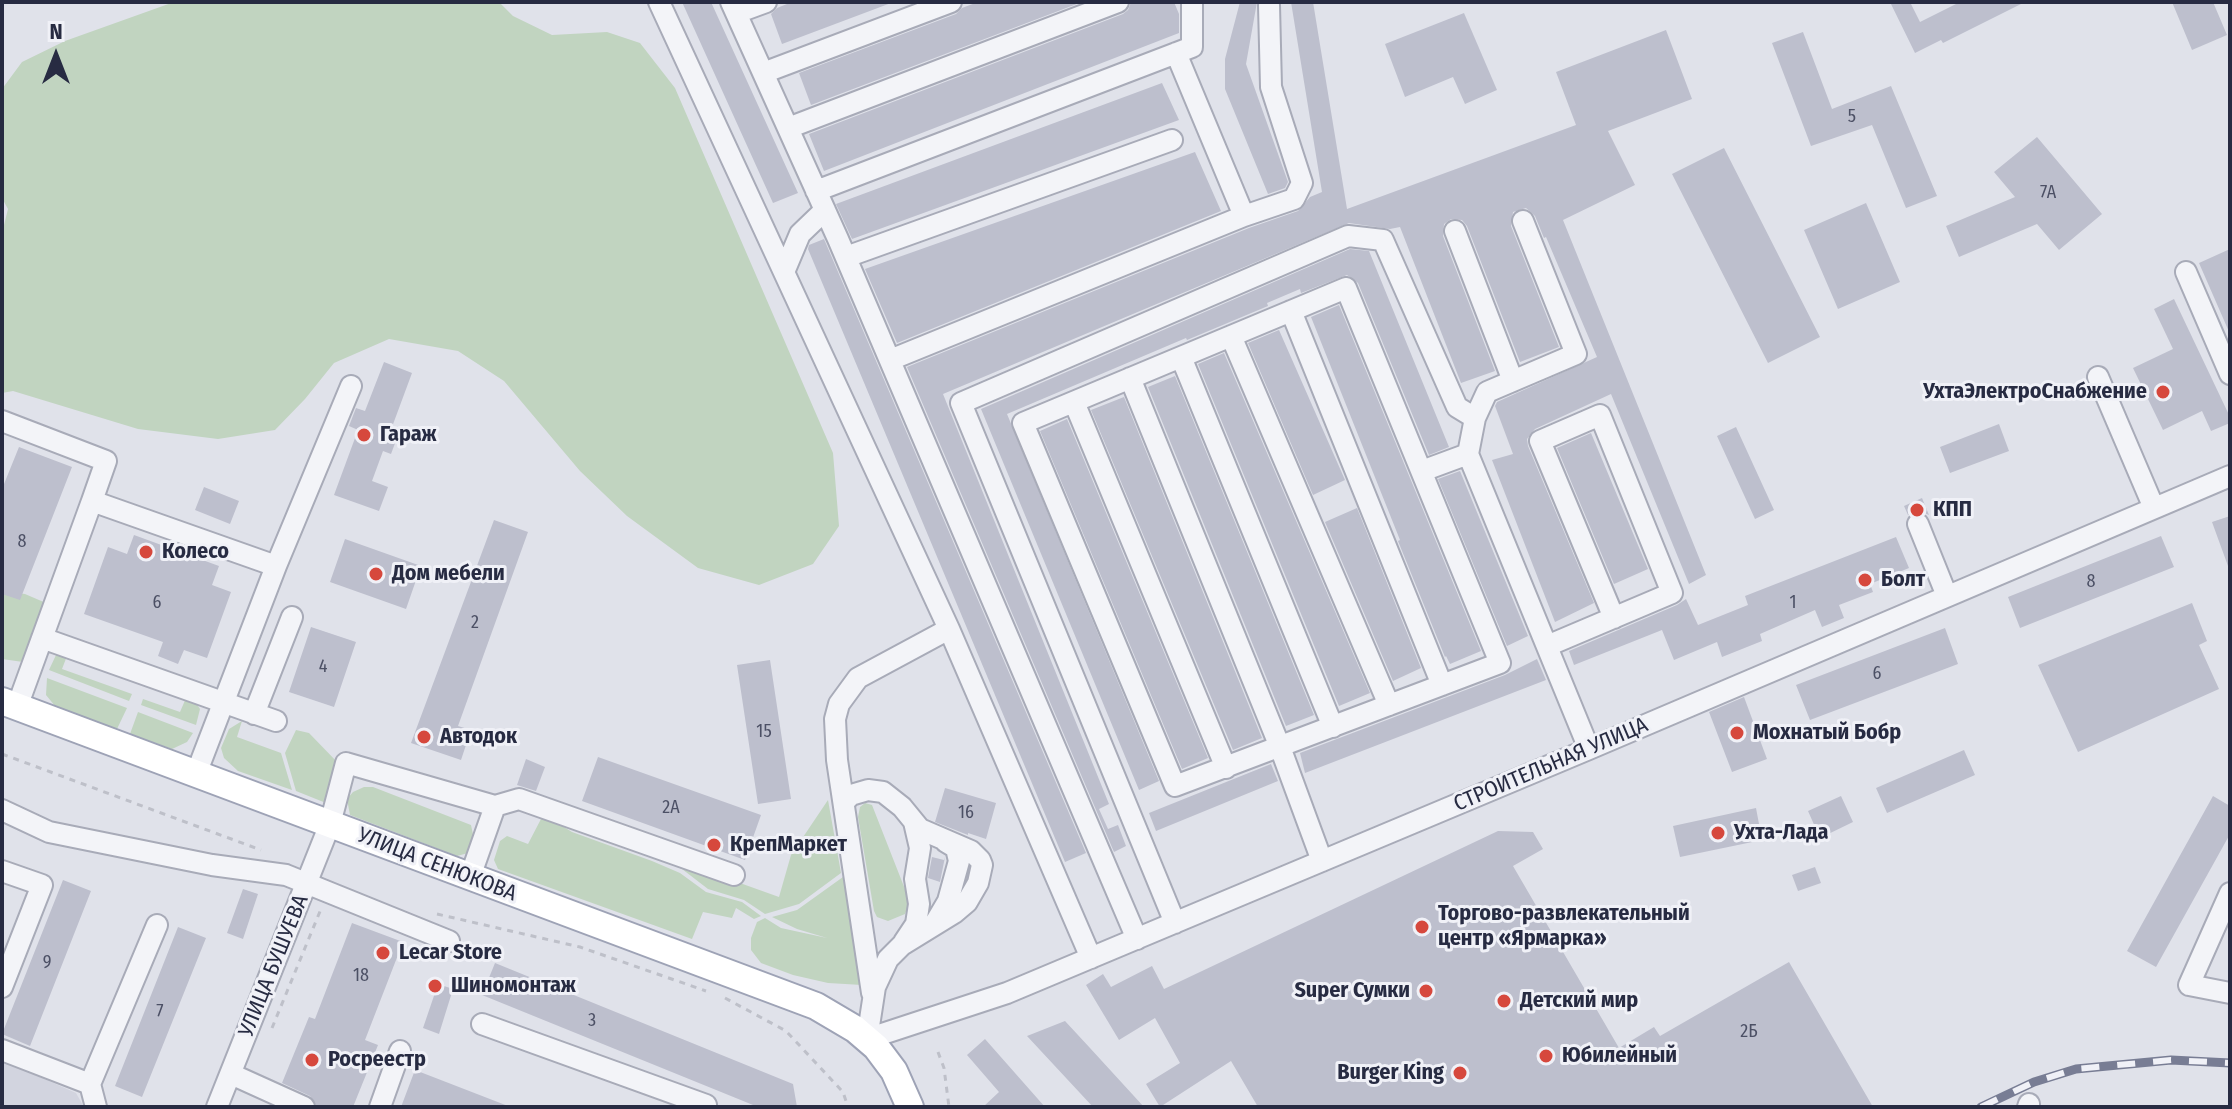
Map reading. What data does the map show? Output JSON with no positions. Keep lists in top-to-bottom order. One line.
{"streets":{"main road":["УЛИЦА СЕНЮКОВА"],"street":["СТРОИТЕЛЬНАЯ УЛИЦА","УЛИЦА БУШУЕВА"]},"crossings":[["СТРОИТЕЛЬНАЯ УЛИЦА","УЛИЦА СЕНЮКОВА"],["УЛИЦА СЕНЮКОВА","УЛИЦА БУШУЕВА"]],"places":["УхтаЭлектроСнабжение","Гараж","КПП","Колесо","Дом мебели","Болт","Мохнатый Бобр","Автодок","Ухта-Лада","КрепМаркет","Торгово-развлекательный центр «Ярмарка»","Lecar Store","Шиномонтаж","Super Сумки","Детский мир","Юбилейный","Росреестр","Burger King"],"house_numbers":["5","7А","8","8","6","1","2","4","6","15","2А","16","9","18","7","3","2Б"],"north":"top"}
